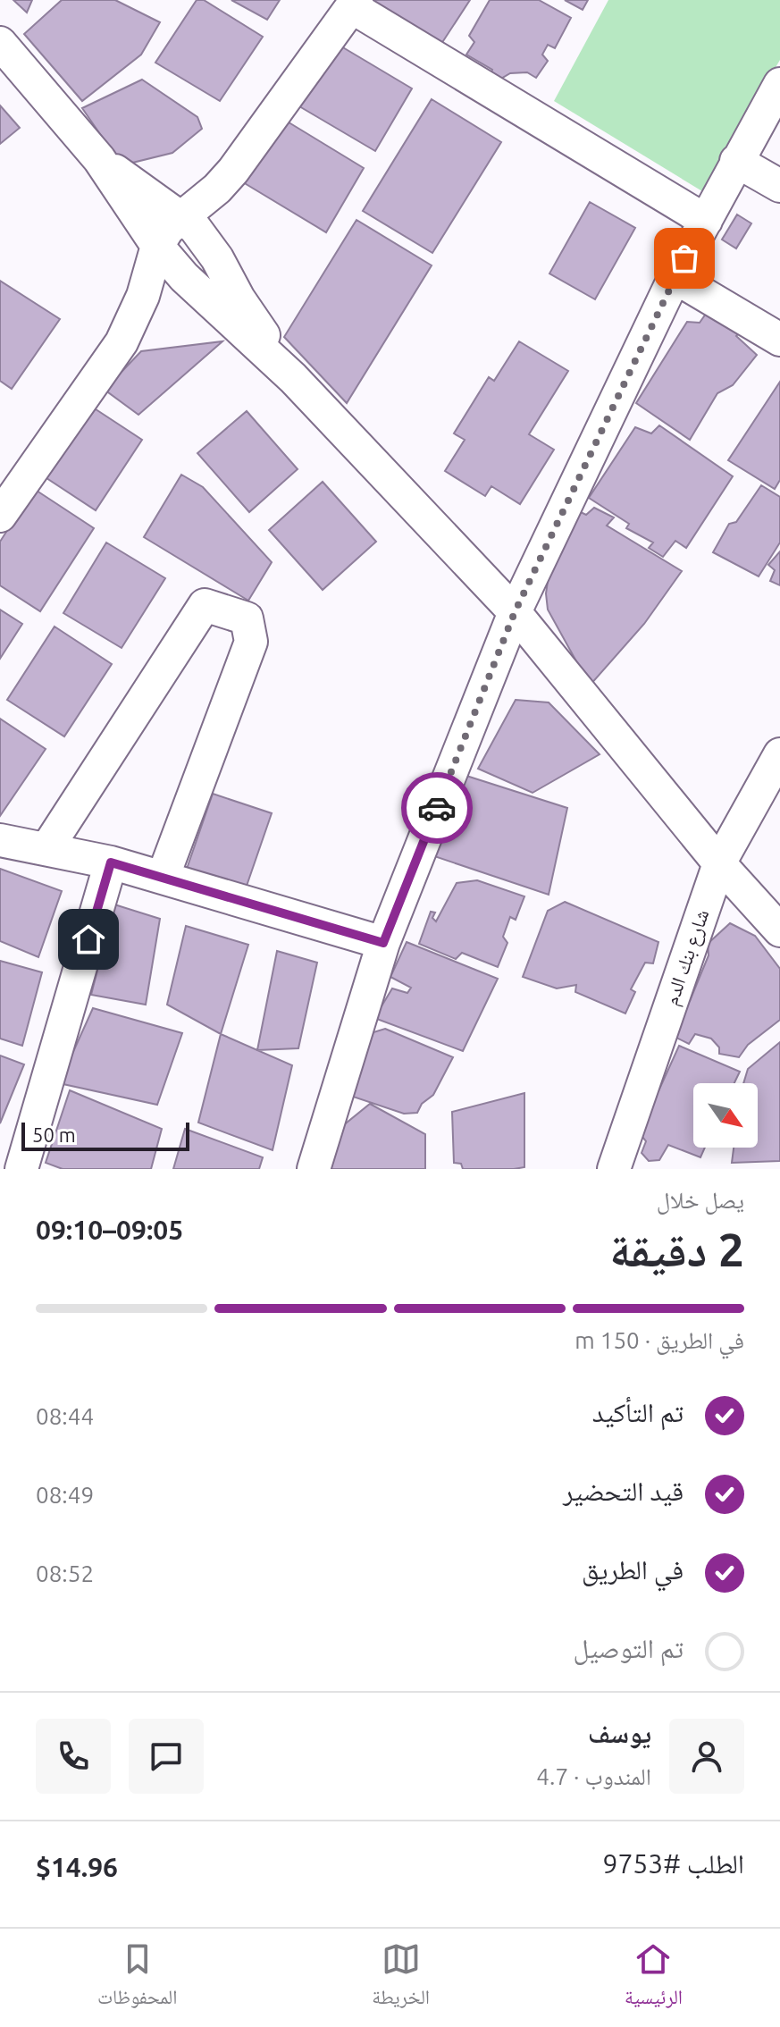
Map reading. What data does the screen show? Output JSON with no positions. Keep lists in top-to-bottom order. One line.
{"streets":{"street":["شارع بنك الدم"]},"scale_bar":"50 m","north":"bottom right","page":{"scale":"50 m","heading":["2 دقيقة","يصل خلال","09:05–09:10"],"panel":["يوسف","المندوب · 4.7","الطلب #9753","$14.96"],"bar":"في الطريق · 150 m","list":[["تم التأكيد","08:44"],["قيد التحضير","08:49"],["في الطريق","08:52"],"تم التوصيل"],"tabs":["الرئيسية","الخريطة","المحفوظات"]}}
